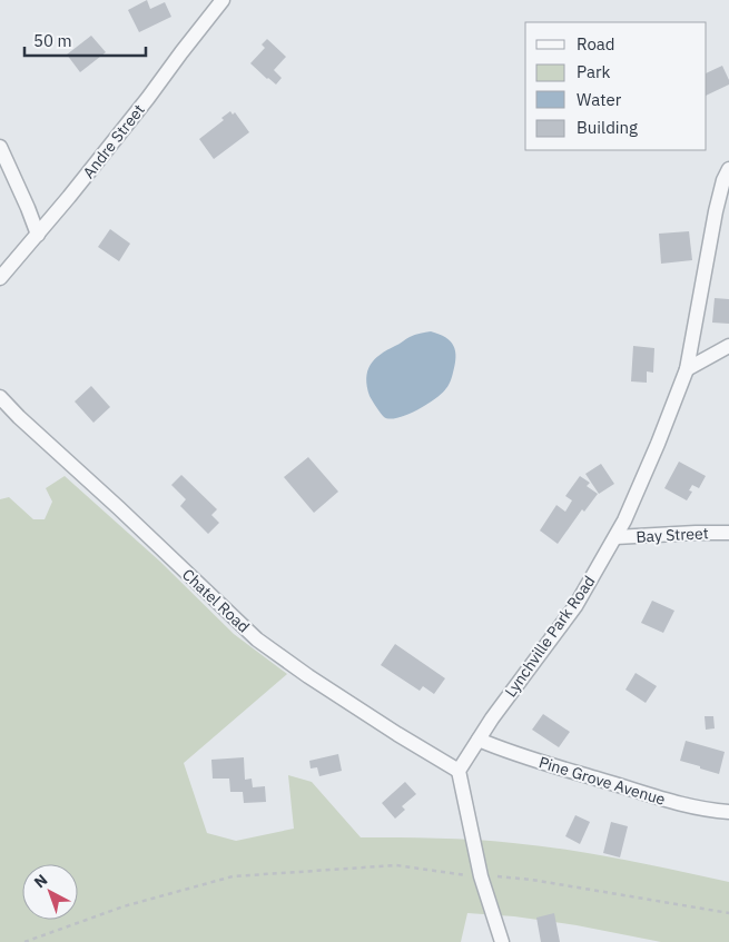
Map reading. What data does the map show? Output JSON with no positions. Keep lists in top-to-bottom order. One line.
{"streets":{"street":["Andre Street","Bay Street","Chatel Road","Lynchville Park Road","Pine Grove Avenue"]},"crossings":[["Bay Street","Lynchville Park Road"],["Chatel Road","Lynchville Park Road"],["Lynchville Park Road","Pine Grove Avenue"]],"legend":["Road","Park","Water","Building"],"scale_bar":"50 m","north":"top left"}
